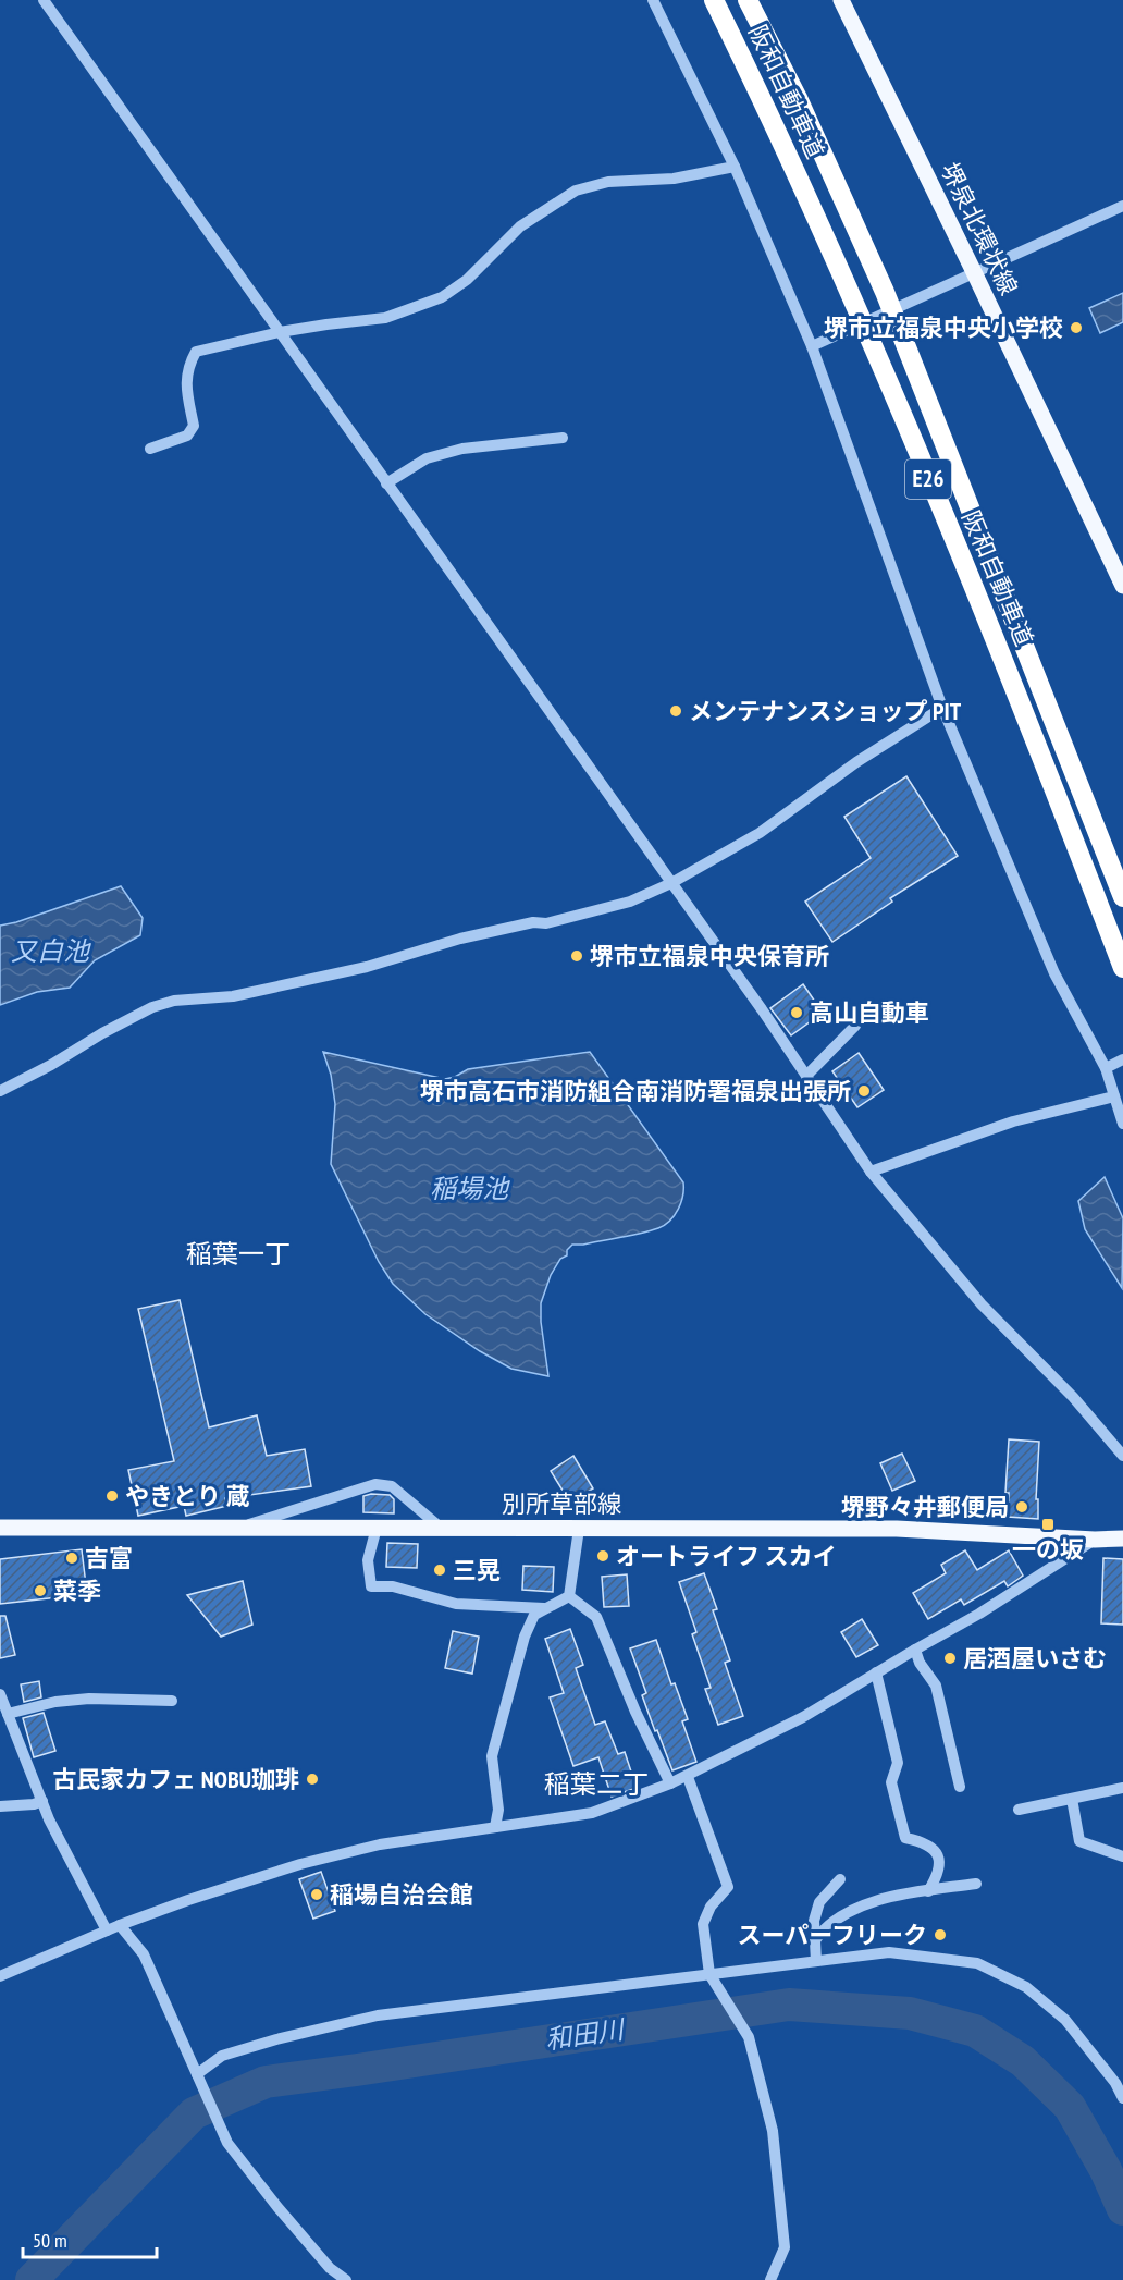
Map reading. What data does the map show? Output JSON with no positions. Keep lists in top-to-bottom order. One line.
{"streets":{"highway":["阪和自動車道","E26"],"main road":["堺泉北環状線","別所草部線"]},"districts":["稲葉一丁","稲葉二丁"],"water":["又白池","稲場池","和田川"],"places":{"other":["堺市立福泉中央小学校","メンテナンスショップ PIT","堺市立福泉中央保育所","高山自動車","堺市高石市消防組合南消防署福泉出張所","やきとり 蔵","堺野々井郵便局","オートライフ スカイ","吉富","三晃","菜季","居酒屋いさむ","古民家カフェ NOBU珈琲","稲場自治会館","スーパーフリーク"],"transit":["一の坂"]},"scale_bar":"50 m"}
